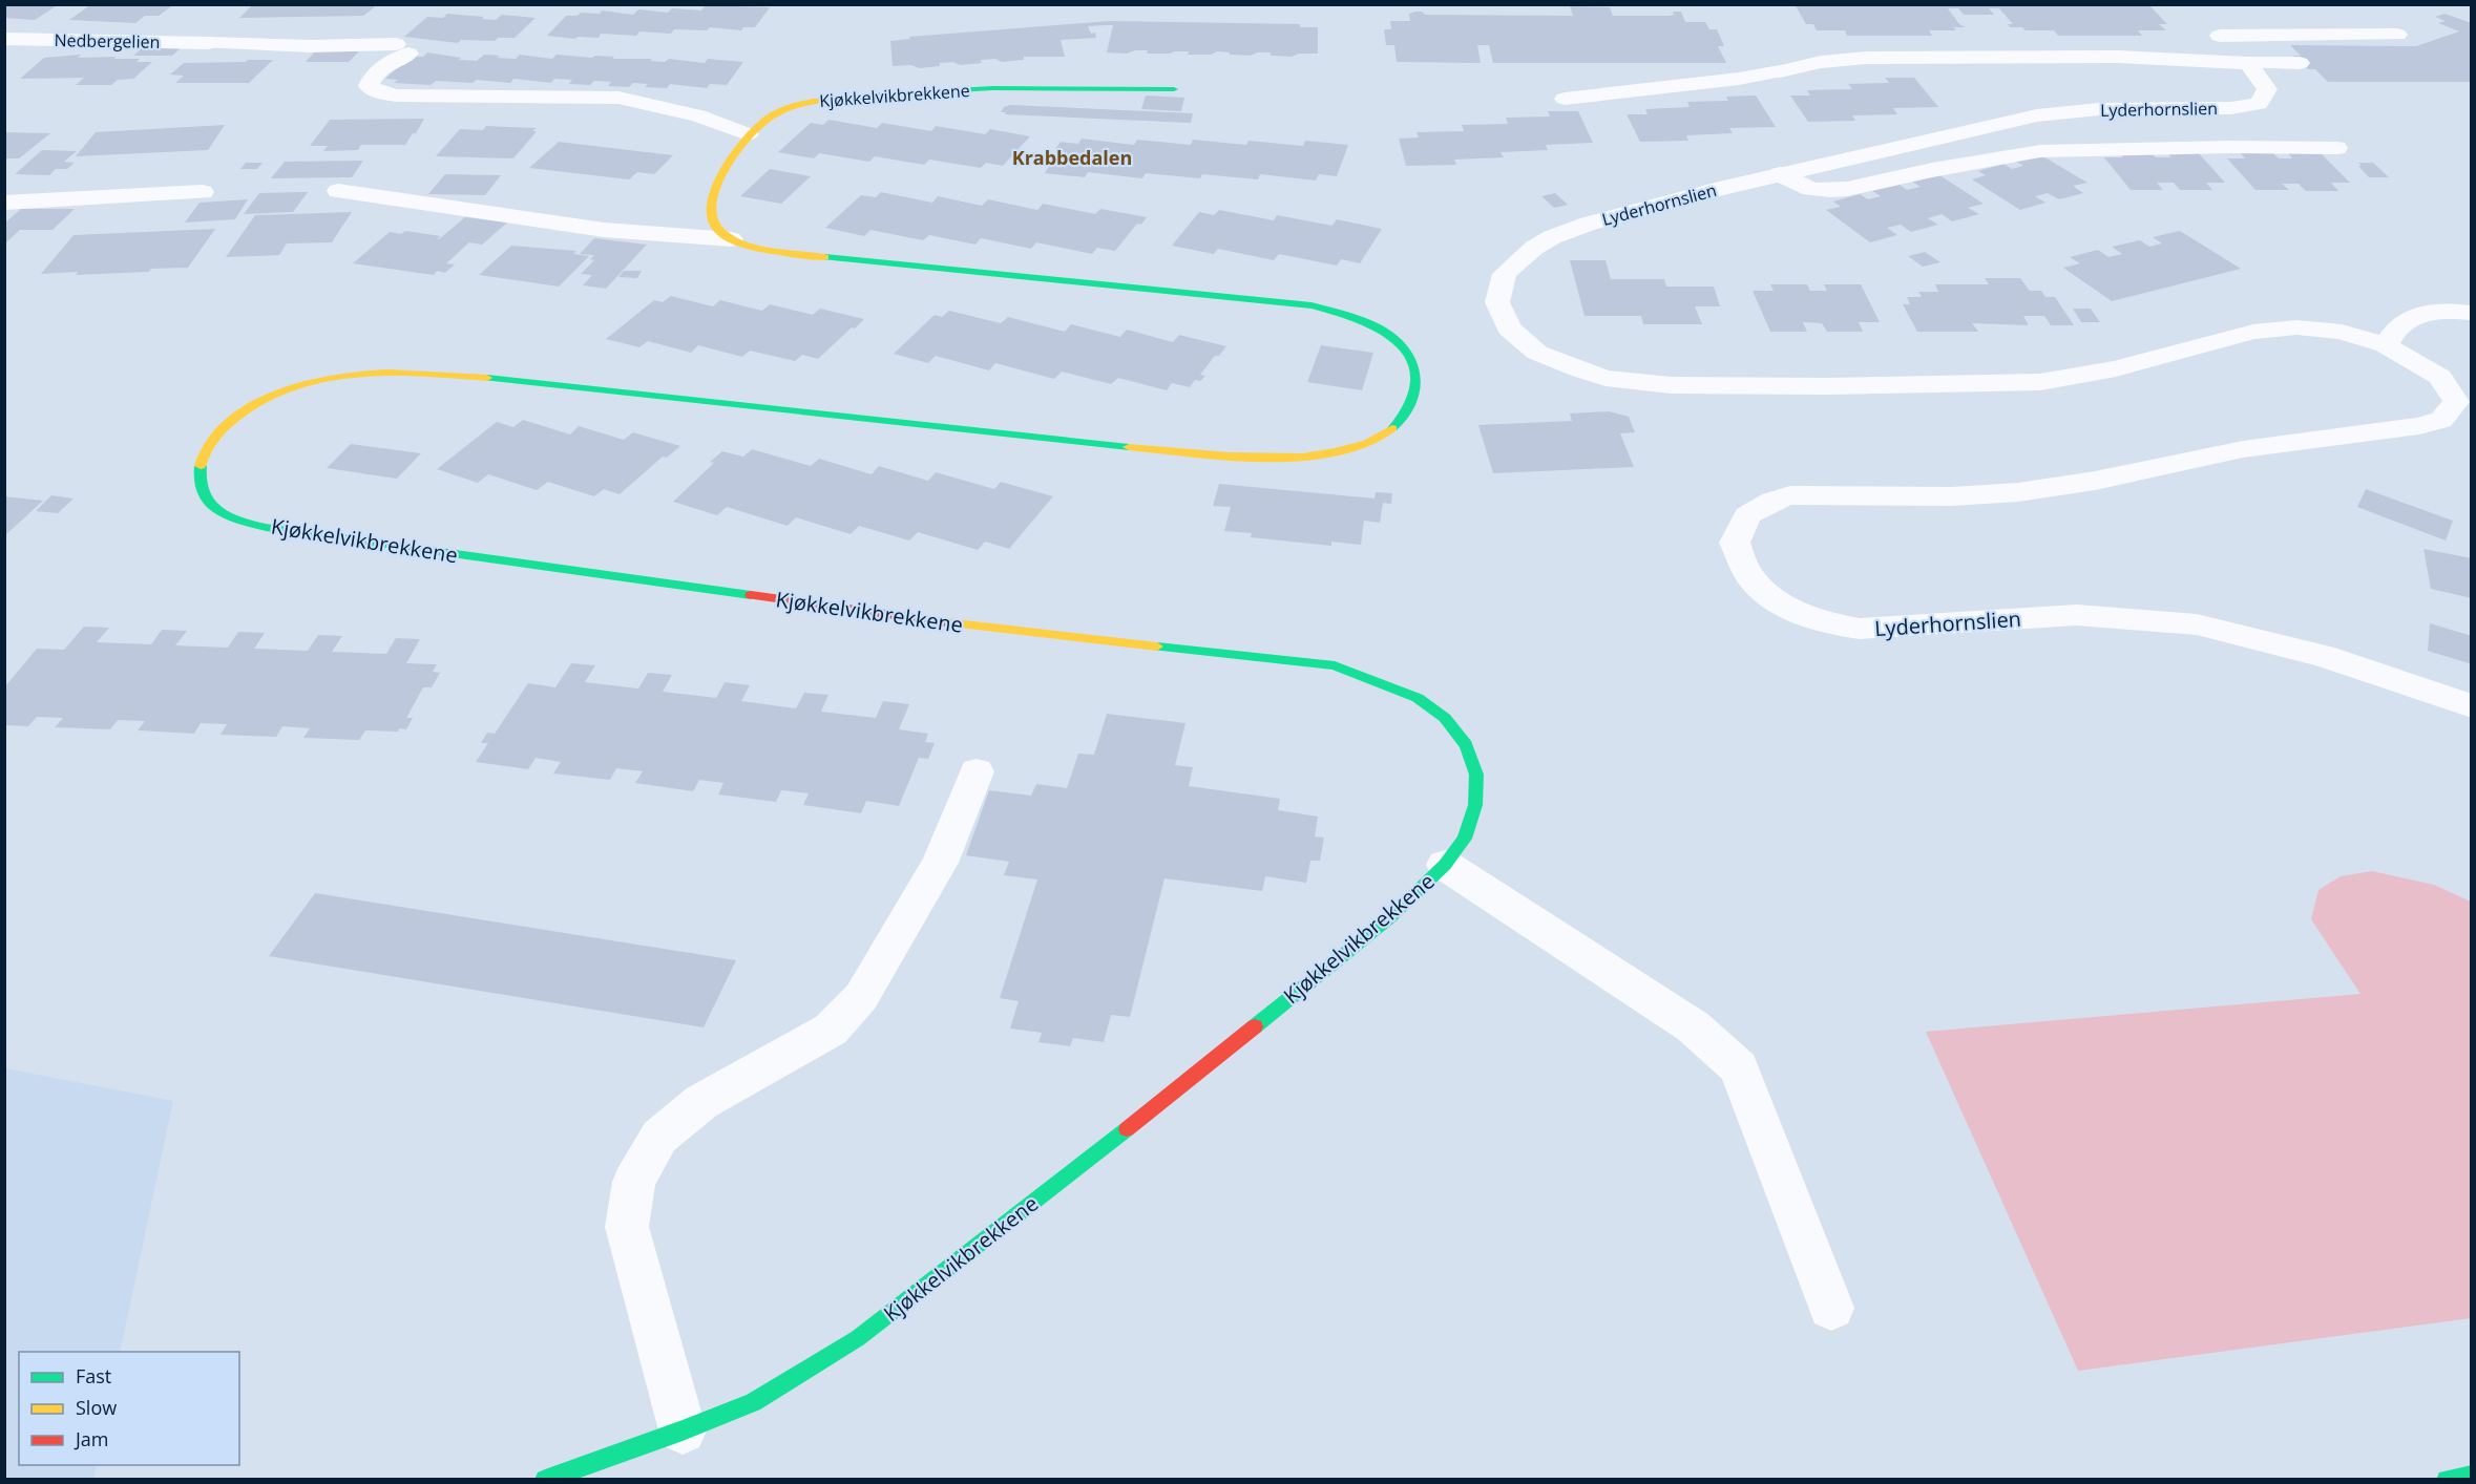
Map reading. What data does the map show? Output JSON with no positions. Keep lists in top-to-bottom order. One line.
{"streets":{"street":["Nedbergelien","Kjøkkelvikbrekkene","Lyderhornslien"]},"crossings":[["Nedbergelien","Kjøkkelvikbrekkene"]],"districts":["Krabbedalen"],"legend":["Fast","Slow","Jam"]}
